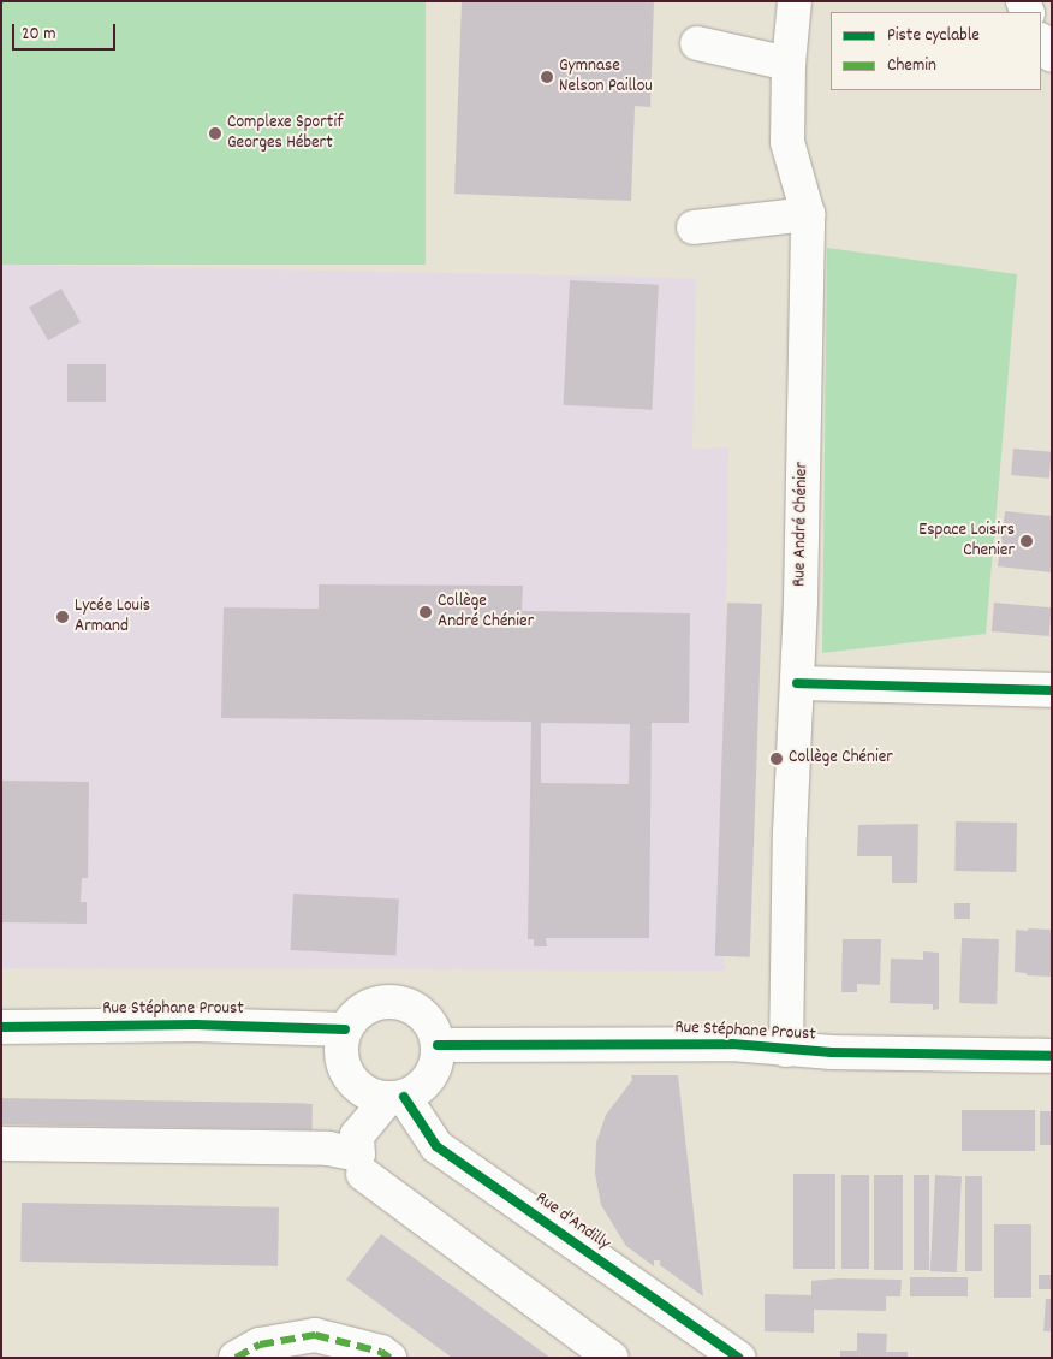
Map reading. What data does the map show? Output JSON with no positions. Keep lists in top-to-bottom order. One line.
{"streets":{"street":["Rue André Chénier","Rue Stéphane Proust","Rue d'Andilly"]},"crossings":[["Rue André Chénier","Rue Stéphane Proust"],["Rue Stéphane Proust","Rue d'Andilly"]],"places":["Gymnase Nelson Paillou","Complexe Sportif Georges Hébert","Espace Loisirs Chenier","Collège André Chénier","Lycée Louis Armand","Collège Chénier"],"legend":["Piste cyclable","Chemin"],"scale_bar":"20 m"}
